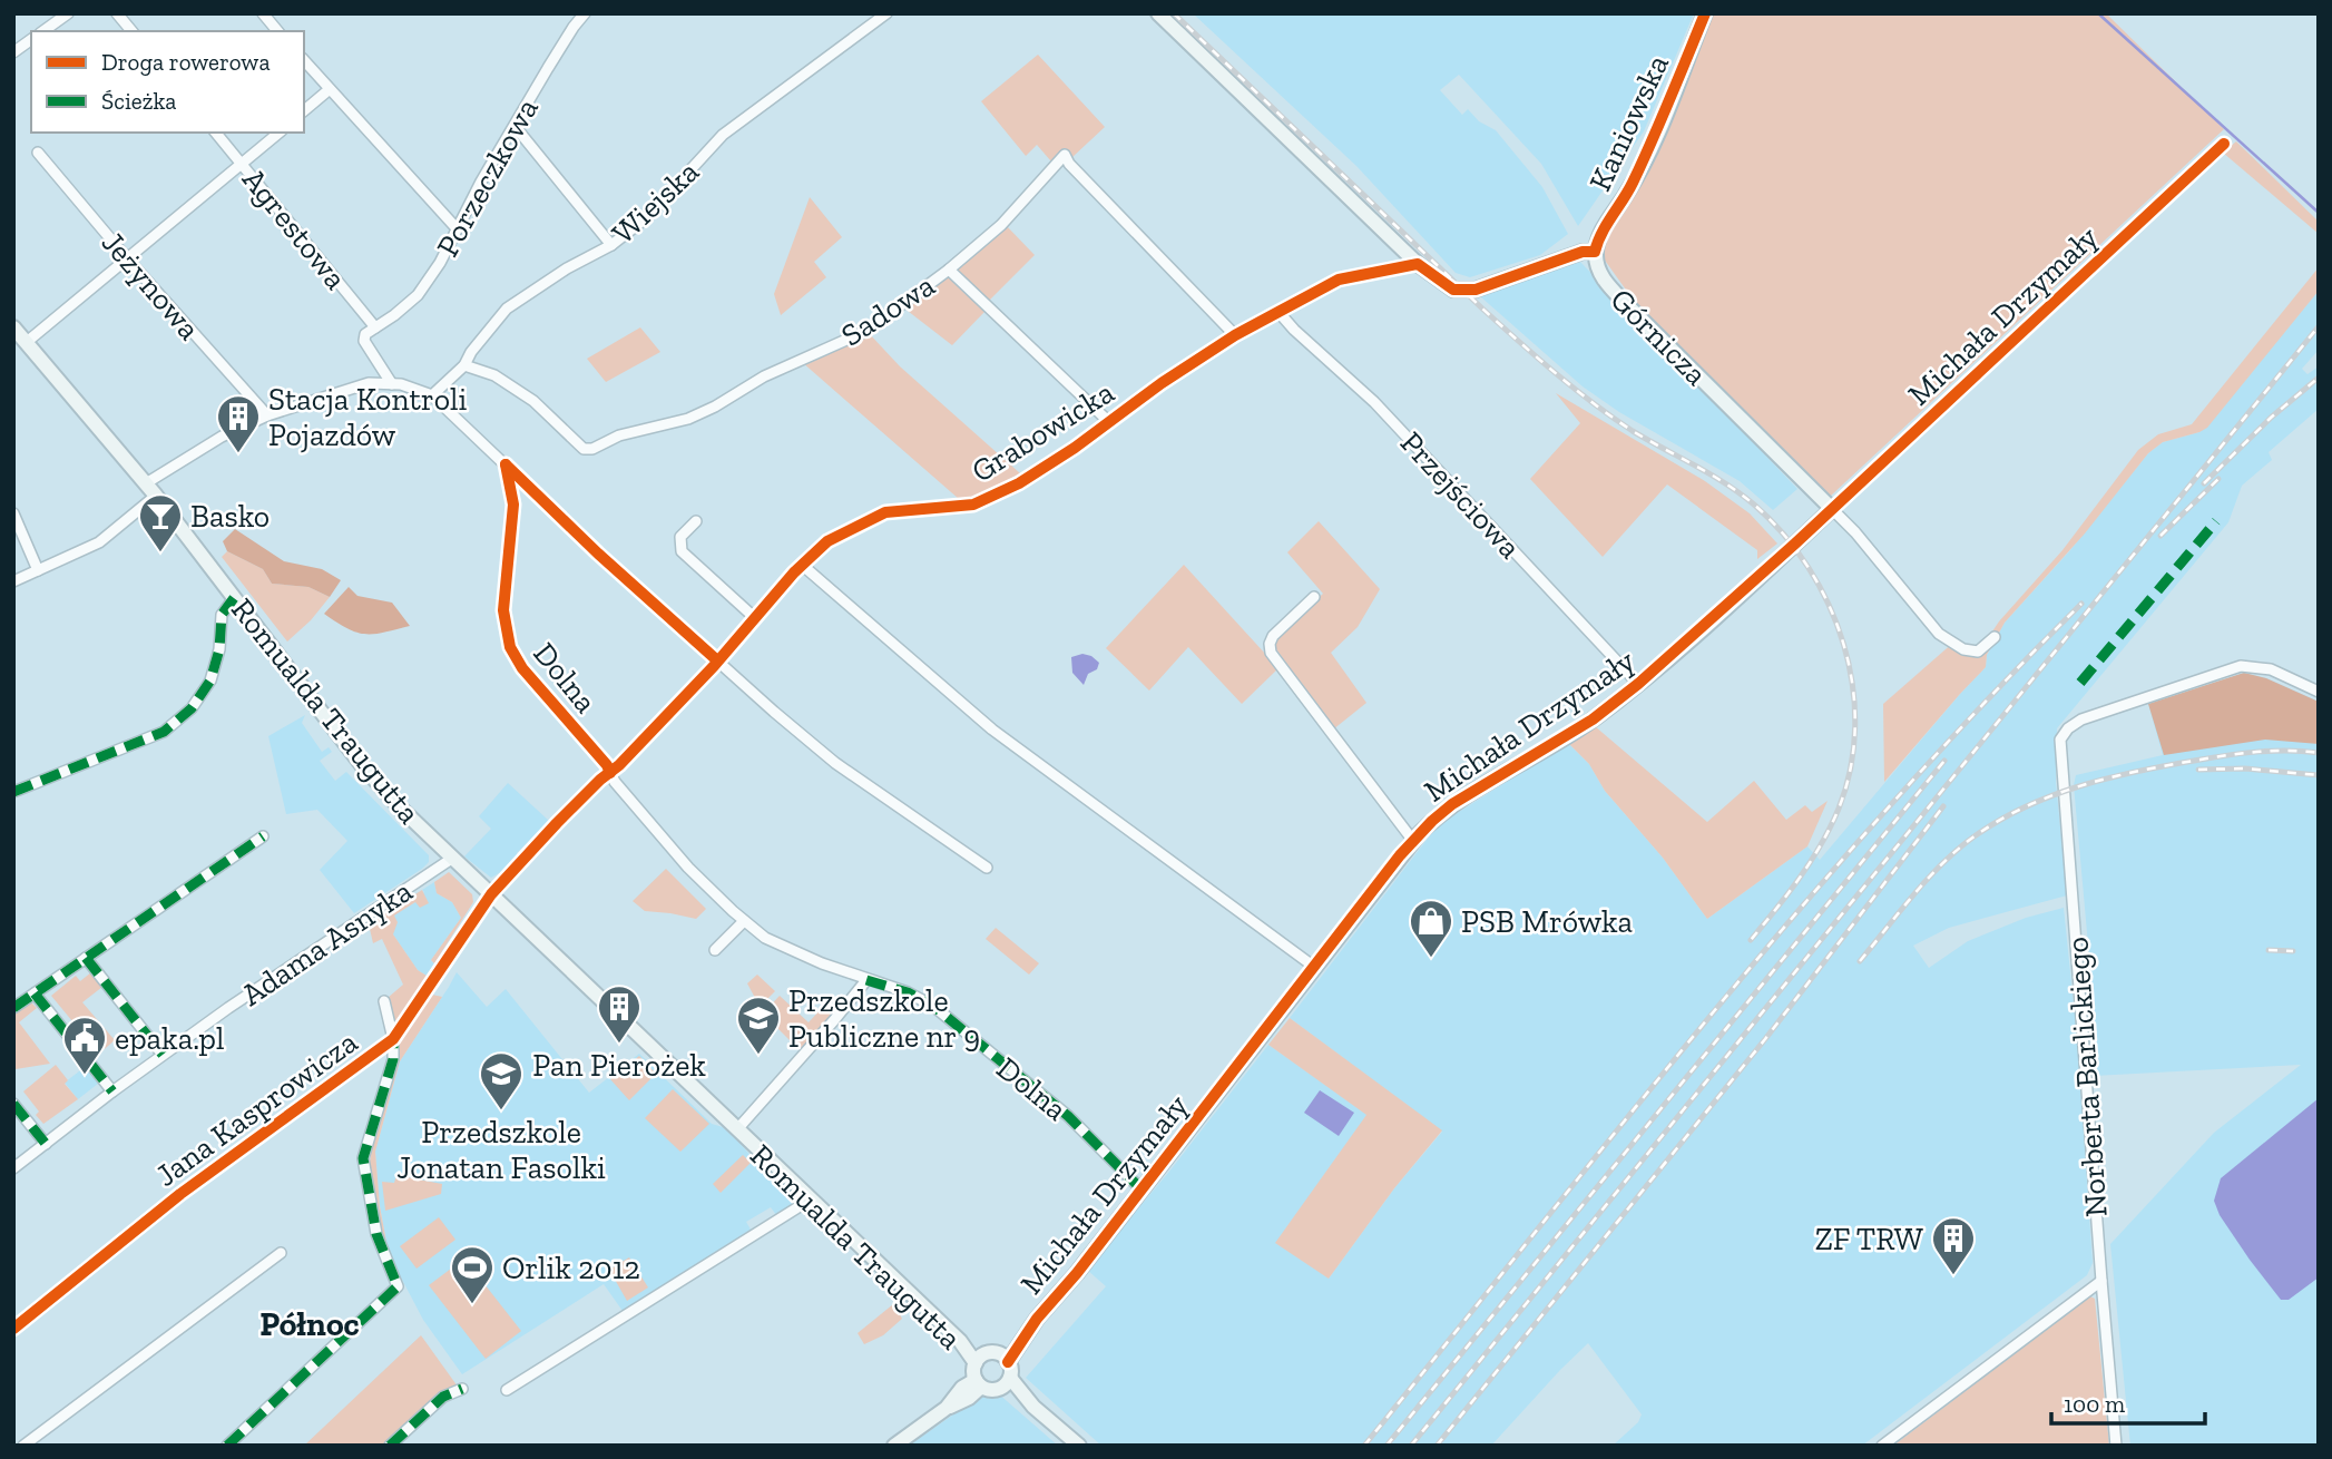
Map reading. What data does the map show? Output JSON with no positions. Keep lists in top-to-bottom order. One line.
{"streets":{"street":["Kaniowska","Porzeczkowa","Wiejska","Agrestowa","Jeżynowa","Sadowa","Michała Drzymały","Górnicza","Grabowicka","Przejściowa","Dolna","Romualda Traugutta","Adama Asnyka","Norberta Barlickiego","Jana Kasprowicza"]},"crossings":[["Kaniowska","Górnicza"],["Porzeczkowa","Agrestowa"],["Wiejska","Sadowa"],["Sadowa","Grabowicka"],["Michała Drzymały","Górnicza"],["Michała Drzymały","Przejściowa"],["Michała Drzymały","Dolna"],["Michała Drzymały","Romualda Traugutta"],["Górnicza","Grabowicka"],["Grabowicka","Przejściowa"],["Grabowicka","Dolna"],["Grabowicka","Romualda Traugutta"],["Grabowicka","Jana Kasprowicza"],["Dolna","Romualda Traugutta"],["Romualda Traugutta","Adama Asnyka"],["Romualda Traugutta","Jana Kasprowicza"]],"districts":["Północ"],"places":{"building":["Stacja Kontroli Pojazdów","Pan Pierożek","ZF TRW"],"bar":["Basko"],"shop":["PSB Mrówka"],"school or university":["Przedszkole Publiczne nr 9","Przedszkole Jonatan Fasolki"],"public building":["epaka.pl"],"sports":["Orlik 2012"]},"legend":["Droga rowerowa","Ścieżka"],"scale_bar":"100 m"}
